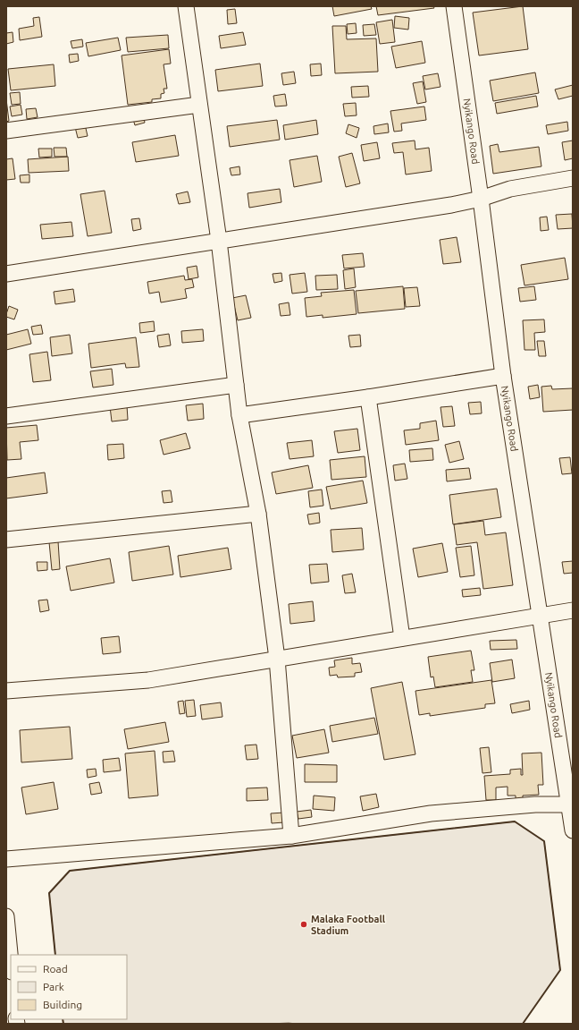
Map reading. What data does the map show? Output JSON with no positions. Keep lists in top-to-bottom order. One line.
{"streets":{"street":["Nyikango Road"]},"places":["Malaka Football Stadium"],"legend":["Road","Park","Building"]}
